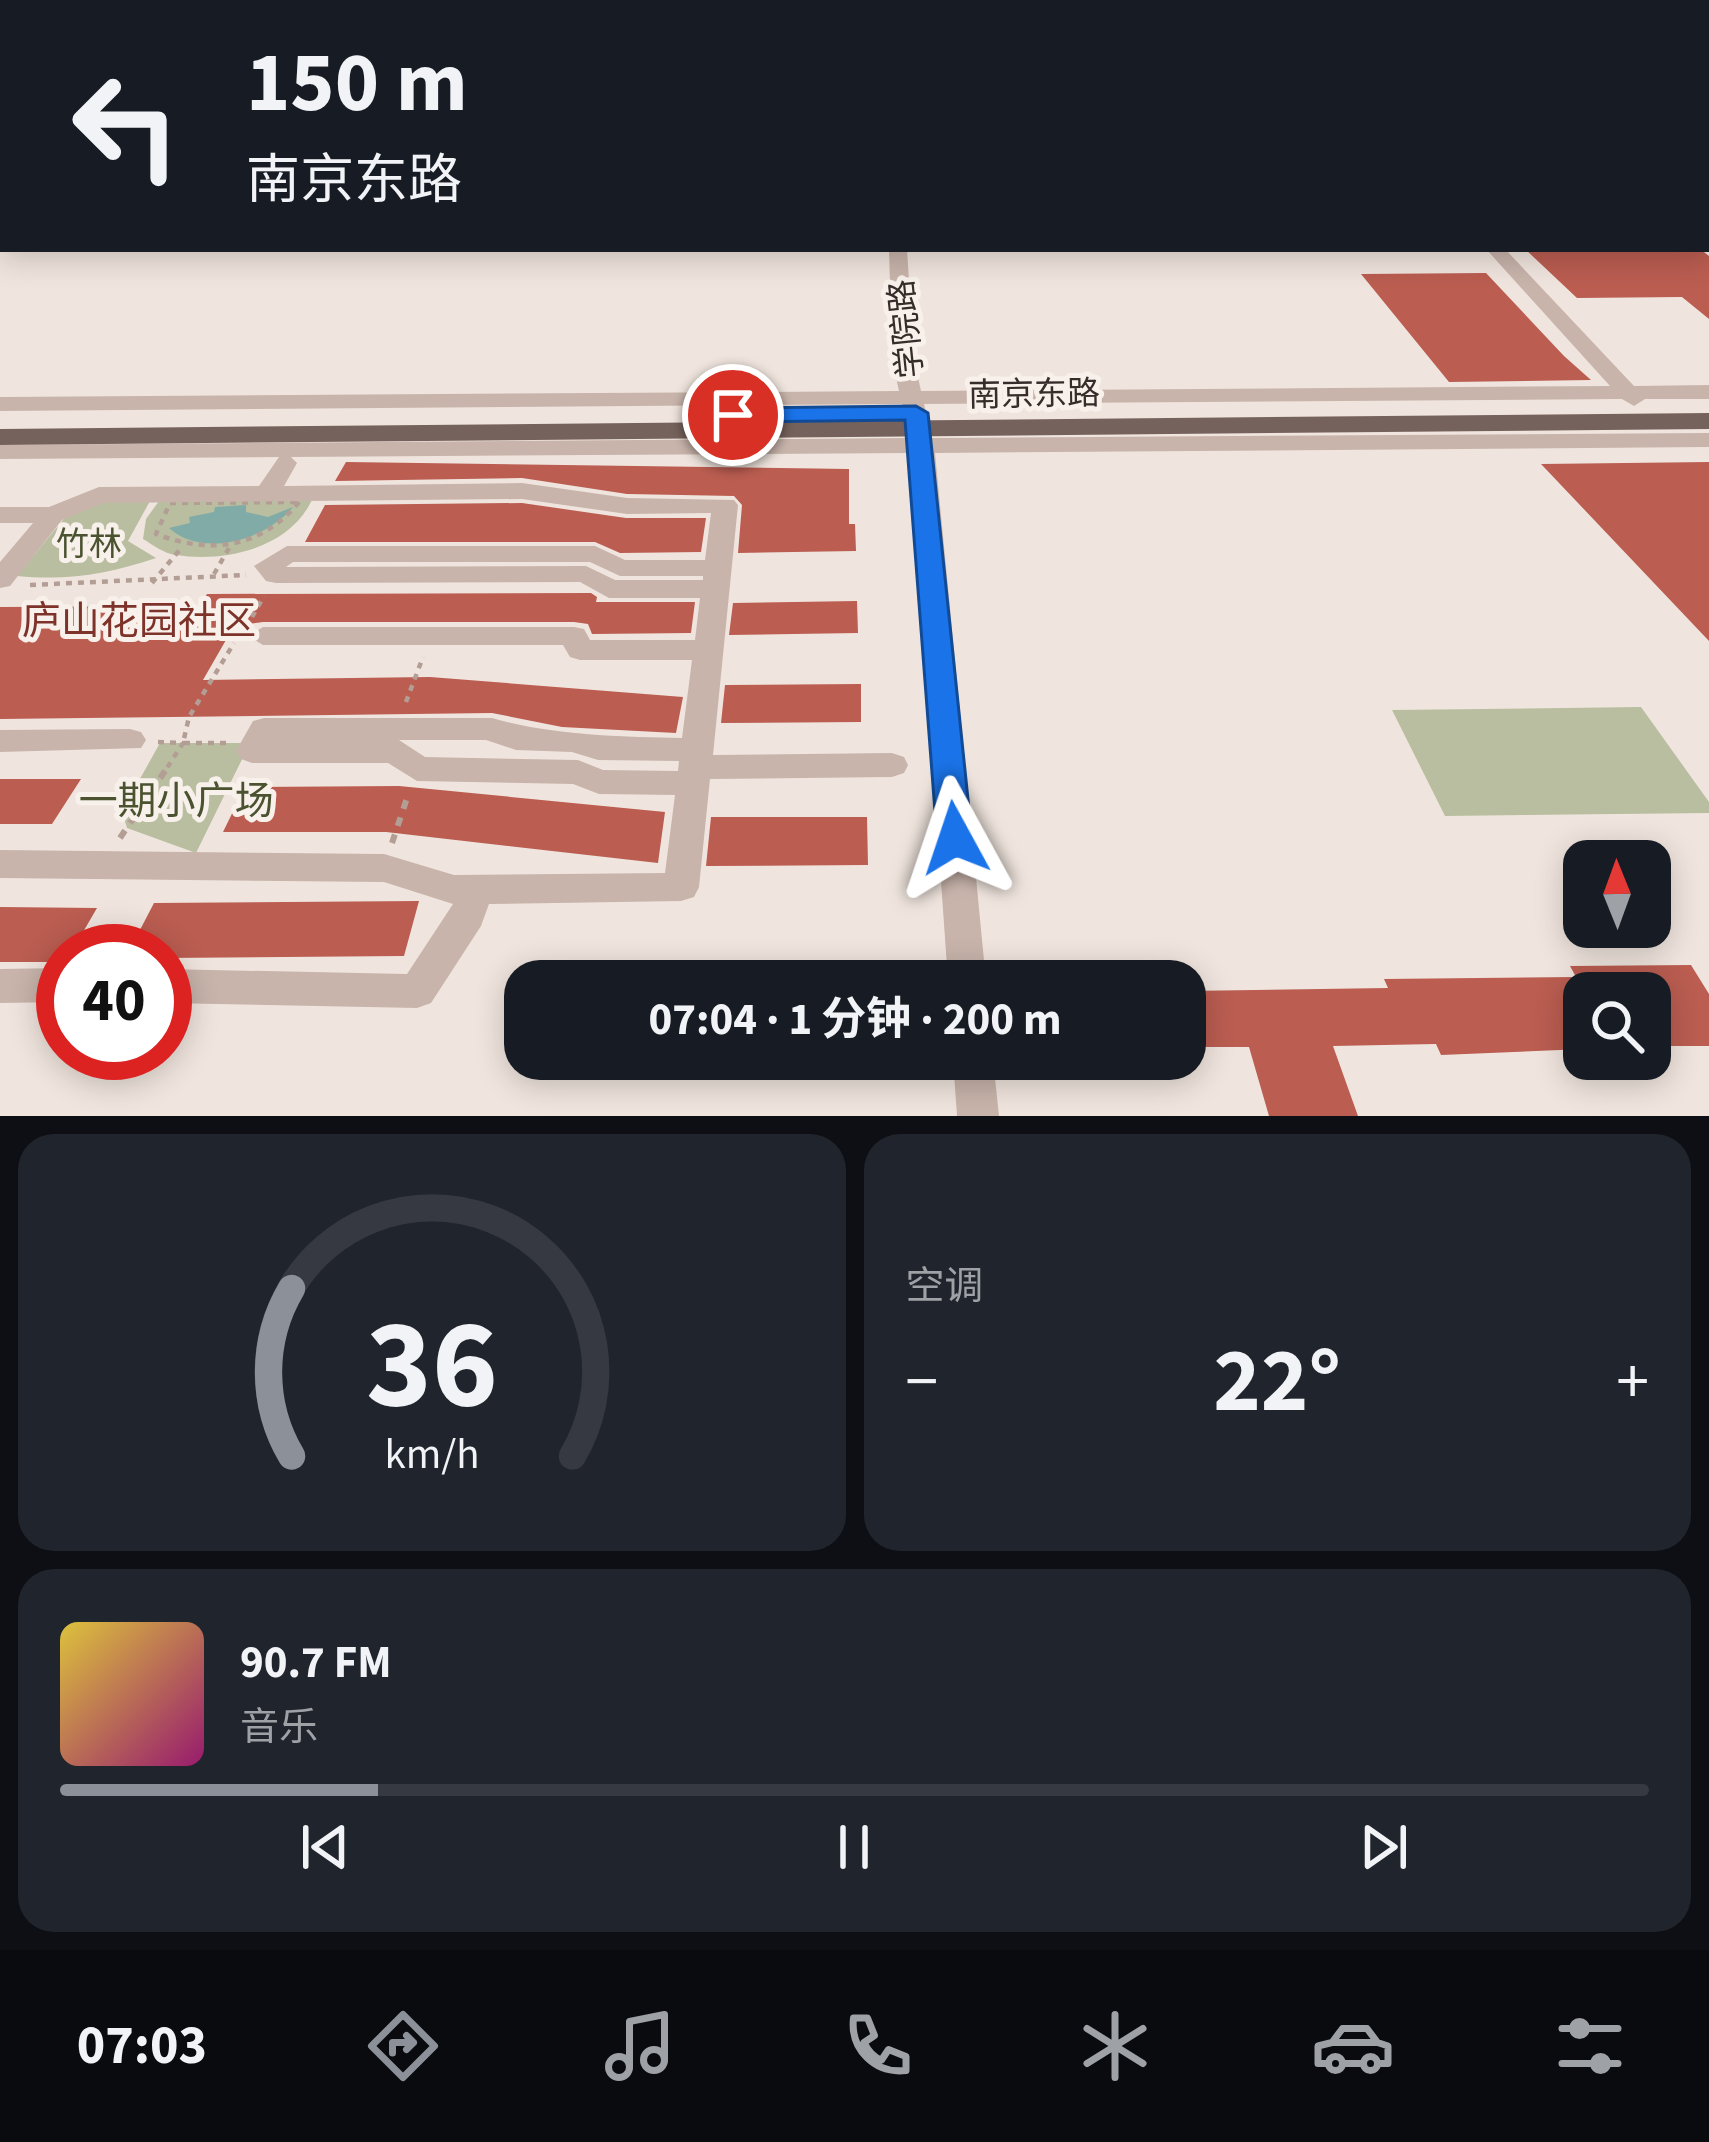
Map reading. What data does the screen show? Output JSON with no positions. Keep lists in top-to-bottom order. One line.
{"streets":{"main road":["南京东路"],"street":["学院路"]},"crossings":[["学院路","南京东路"]],"districts":["庐山花园社区"],"parks":["竹林","一期小广场"],"north":"top","page":{"turn":["150 m","南京东路"],"limit":"40","trip":"07:04 · 1 分钟 · 200 m","tile":"空调","heat":["−","22°","+"],"song":["90.7 FM","音乐"],"tabs":"07:03","gauge":["36","km/h"]}}
